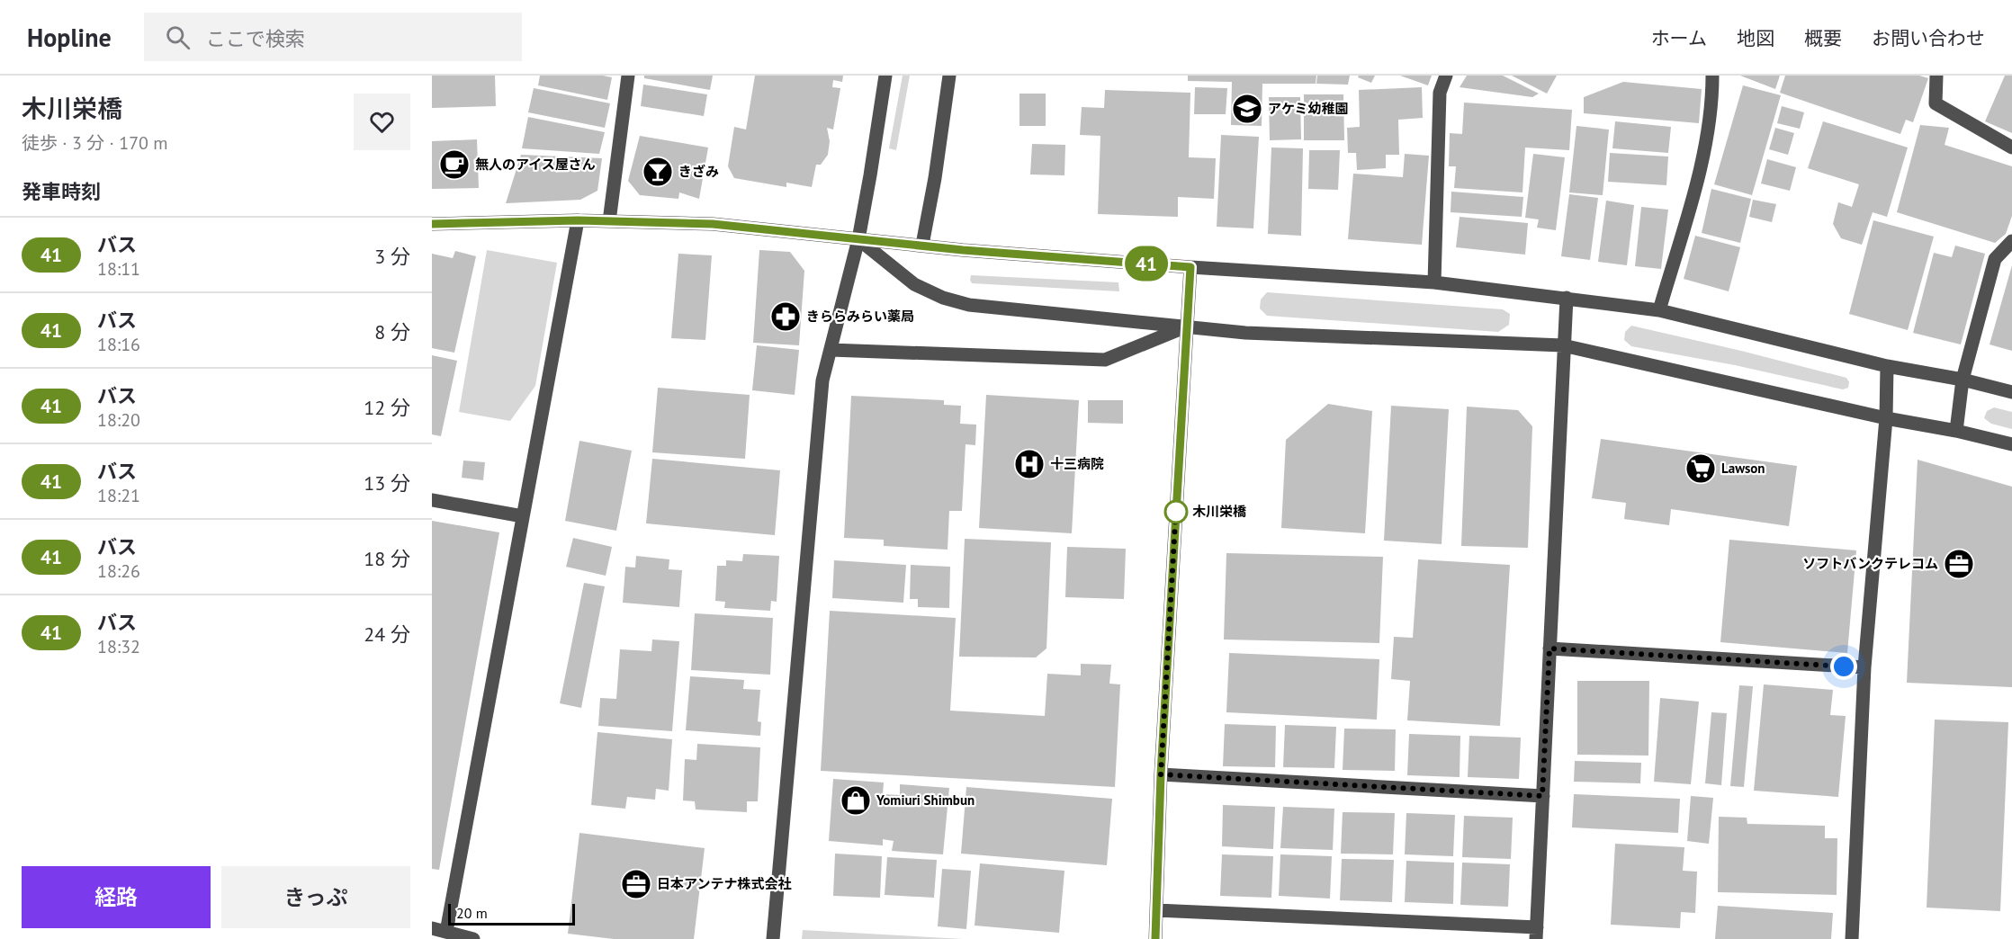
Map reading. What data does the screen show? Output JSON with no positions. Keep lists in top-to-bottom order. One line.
{"places":{"school or university":["アケミ幼稚園"],"cafe":["無人のアイス屋さん"],"bar":["きざみ"],"pharmacy":["きららみらい薬局"],"hospital":["十三病院"],"supermarket":["Lawson"],"other":["木川栄橋"],"office":["ソフトバンクテレコム","日本アンテナ株式会社"],"shop":["Yomiuri Shimbun"]},"lines":["bus line 41"],"scale_bar":"20 m","page":{"header":"Hopline","search":"ここで検索","nav":["ホーム","地図","概要","お問い合わせ"],"heading":[["木川栄橋","徒歩 · 3 分 · 170 m"],"発車時刻"],"on_map":"41","list":[{"mark":"41","name":"バス","note":"18:11","value":"3 分"},{"mark":"41","name":"バス","note":"18:16","value":"8 分"},{"mark":"41","name":"バス","note":"18:20","value":"12 分"},{"mark":"41","name":"バス","note":"18:21","value":"13 分"},{"mark":"41","name":"バス","note":"18:26","value":"18 分"},{"mark":"41","name":"バス","note":"18:32","value":"24 分"}],"buttons":["経路","きっぷ"],"scale":"20 m"}}
